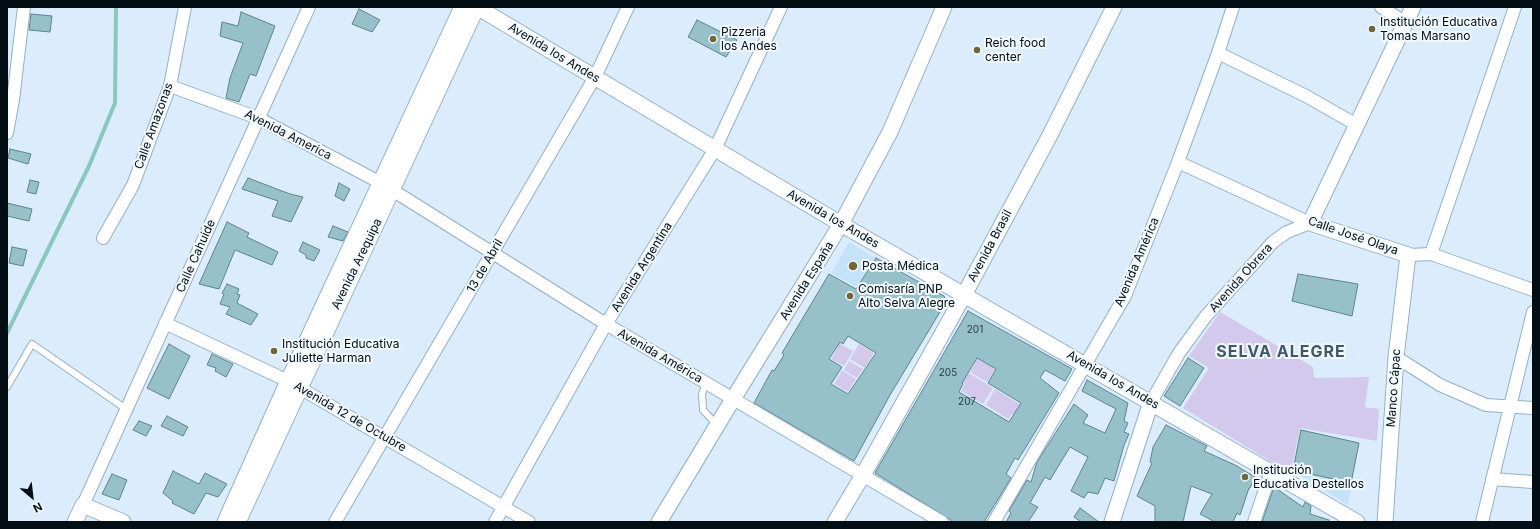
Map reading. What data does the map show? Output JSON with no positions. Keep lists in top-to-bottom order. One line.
{"streets":{"street":["Avenida los Andes","Calle Amazonas","Avenida America","Calle José Olaya","Avenida Brasil","Calle Cahuide","Avenida América","Avenida Arequipa","13 de Abril","Avenida Argentina","Avenida Obrera","Avenida España","Manco Cápac","Avenida 12 de Octubre"]},"crossings":[["Avenida los Andes","Avenida Brasil"],["Avenida los Andes","Avenida América"],["Avenida los Andes","Avenida Arequipa"],["Avenida los Andes","13 de Abril"],["Avenida los Andes","Avenida Argentina"],["Avenida los Andes","Avenida Obrera"],["Avenida los Andes","Avenida España"],["Calle Amazonas","Avenida America"],["Avenida America","Calle Cahuide"],["Avenida America","Avenida América"],["Avenida America","Avenida Arequipa"],["Calle José Olaya","Avenida América"],["Calle José Olaya","Avenida Obrera"],["Calle José Olaya","Manco Cápac"],["Avenida Brasil","Avenida América"],["Calle Cahuide","Avenida 12 de Octubre"],["Avenida América","Avenida Arequipa"],["Avenida América","13 de Abril"],["Avenida América","Avenida Argentina"],["Avenida América","Avenida España"],["Avenida Arequipa","Avenida 12 de Octubre"],["13 de Abril","Avenida 12 de Octubre"],["Avenida Argentina","Avenida 12 de Octubre"]],"districts":["SELVA ALEGRE"],"places":["Institución Educativa Tomas Marsano","Pizzeria los Andes","Reich food center","Posta Médica","Comisaría PNP Alto Selva Alegre","Institución Educativa Juliette Harman","Institución Educativa Destellos"],"house_numbers":["201","205","207"],"north":"bottom right"}
